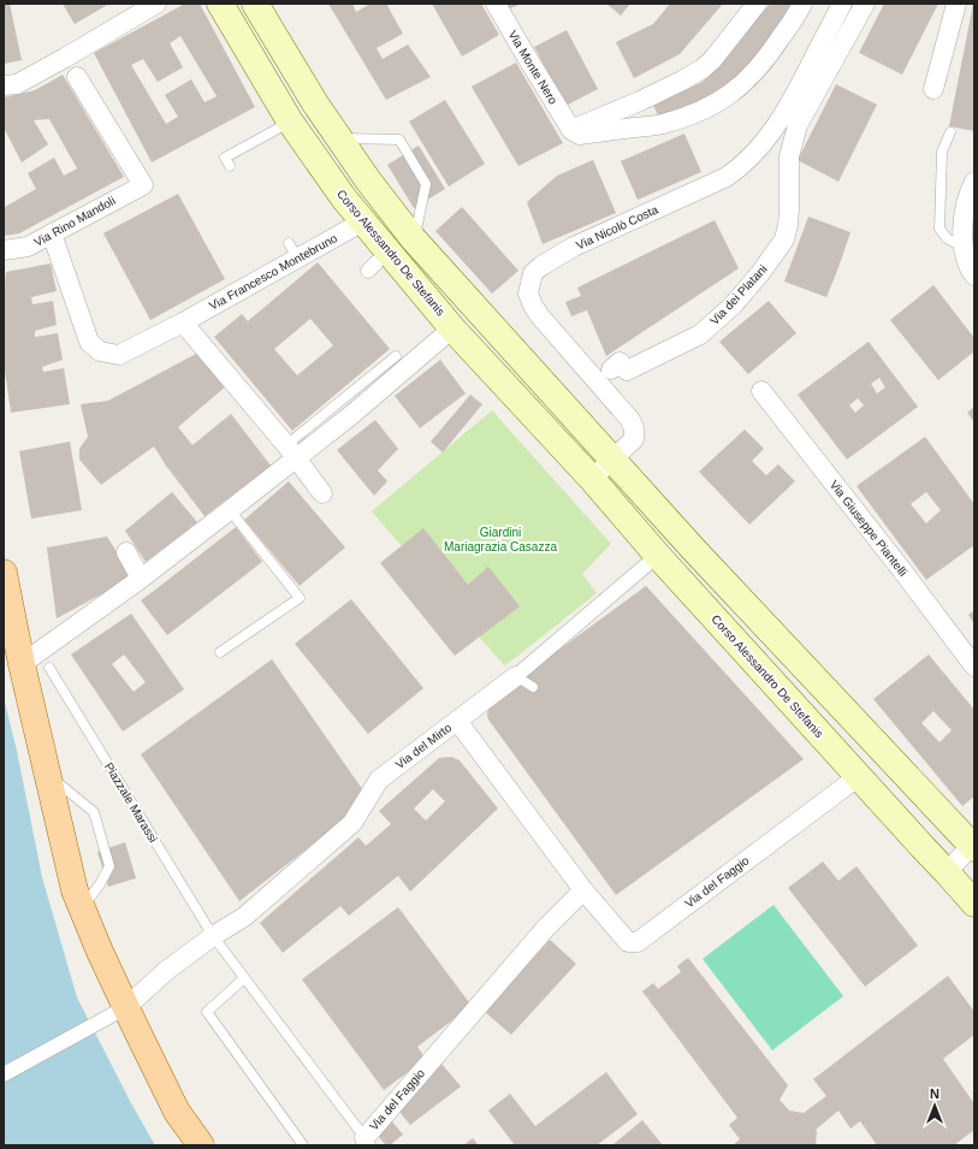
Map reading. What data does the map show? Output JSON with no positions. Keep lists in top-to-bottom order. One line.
{"streets":{"main road":["Corso Alessandro De Stefanis"],"street":["Via Monte Nero","Via Rino Mandoli","Via Nicolò Costa","Via Francesco Montebruno","Via dei Platani","Via Giuseppe Piantelli","Via del Mirto","Via del Faggio"],"lane":["Piazzale Marassi"]},"crossings":[["Via Rino Mandoli","Via Francesco Montebruno"],["Via Nicolò Costa","Via dei Platani"],["Corso Alessandro De Stefanis","Via Francesco Montebruno"],["Corso Alessandro De Stefanis","Via del Faggio"],["Via del Mirto","Piazzale Marassi"],["Via del Mirto","Via del Faggio"],["Piazzale Marassi","Via del Faggio"]],"parks":["Giardini Mariagrazia Casazza"],"north":"top"}
